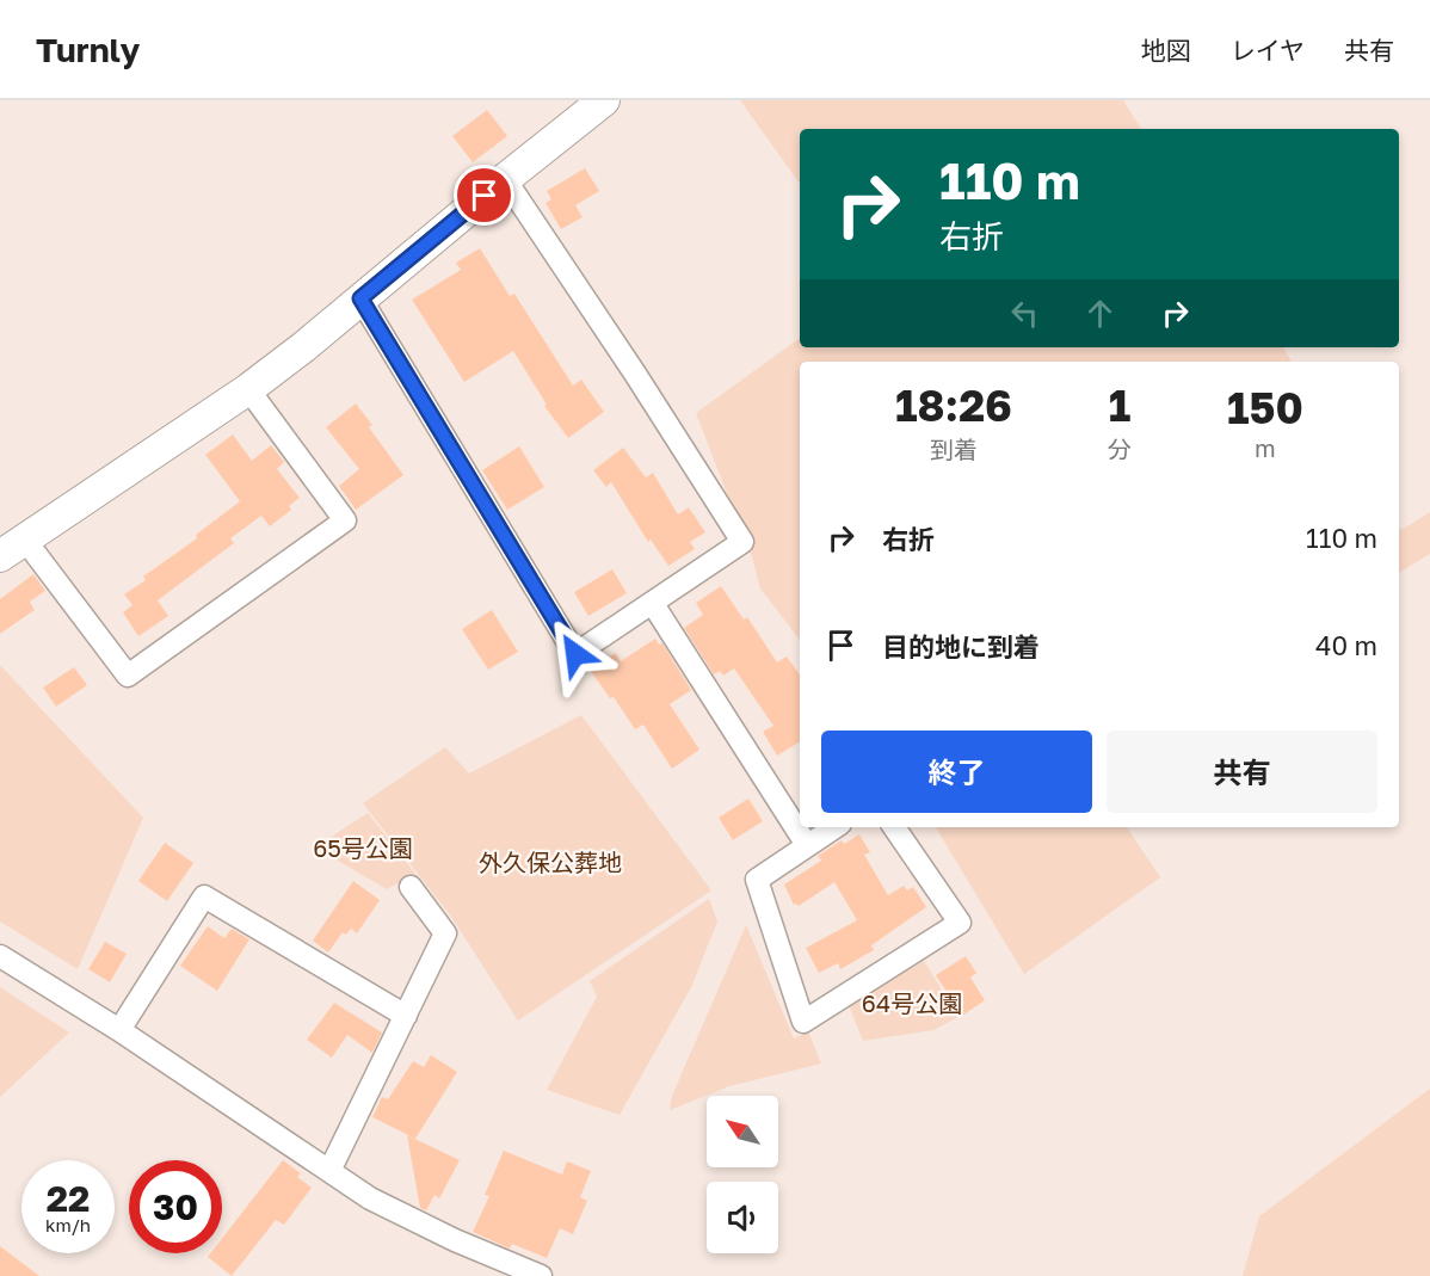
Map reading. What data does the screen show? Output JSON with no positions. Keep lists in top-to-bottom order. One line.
{"parks":["65号公園","外久保公葬地","64号公園"],"north":"top left","page":{"header":"Turnly","nav":["地図","レイヤ","共有"],"turn":["110 m","右折"],"eta":["18:26","到着","1","分","150","m"],"list":[{"name":"右折","value":"110 m"},{"name":"目的地に到着","value":"40 m"}],"buttons":["終了","共有"],"speed":"22 km/h","limit":"30"}}
